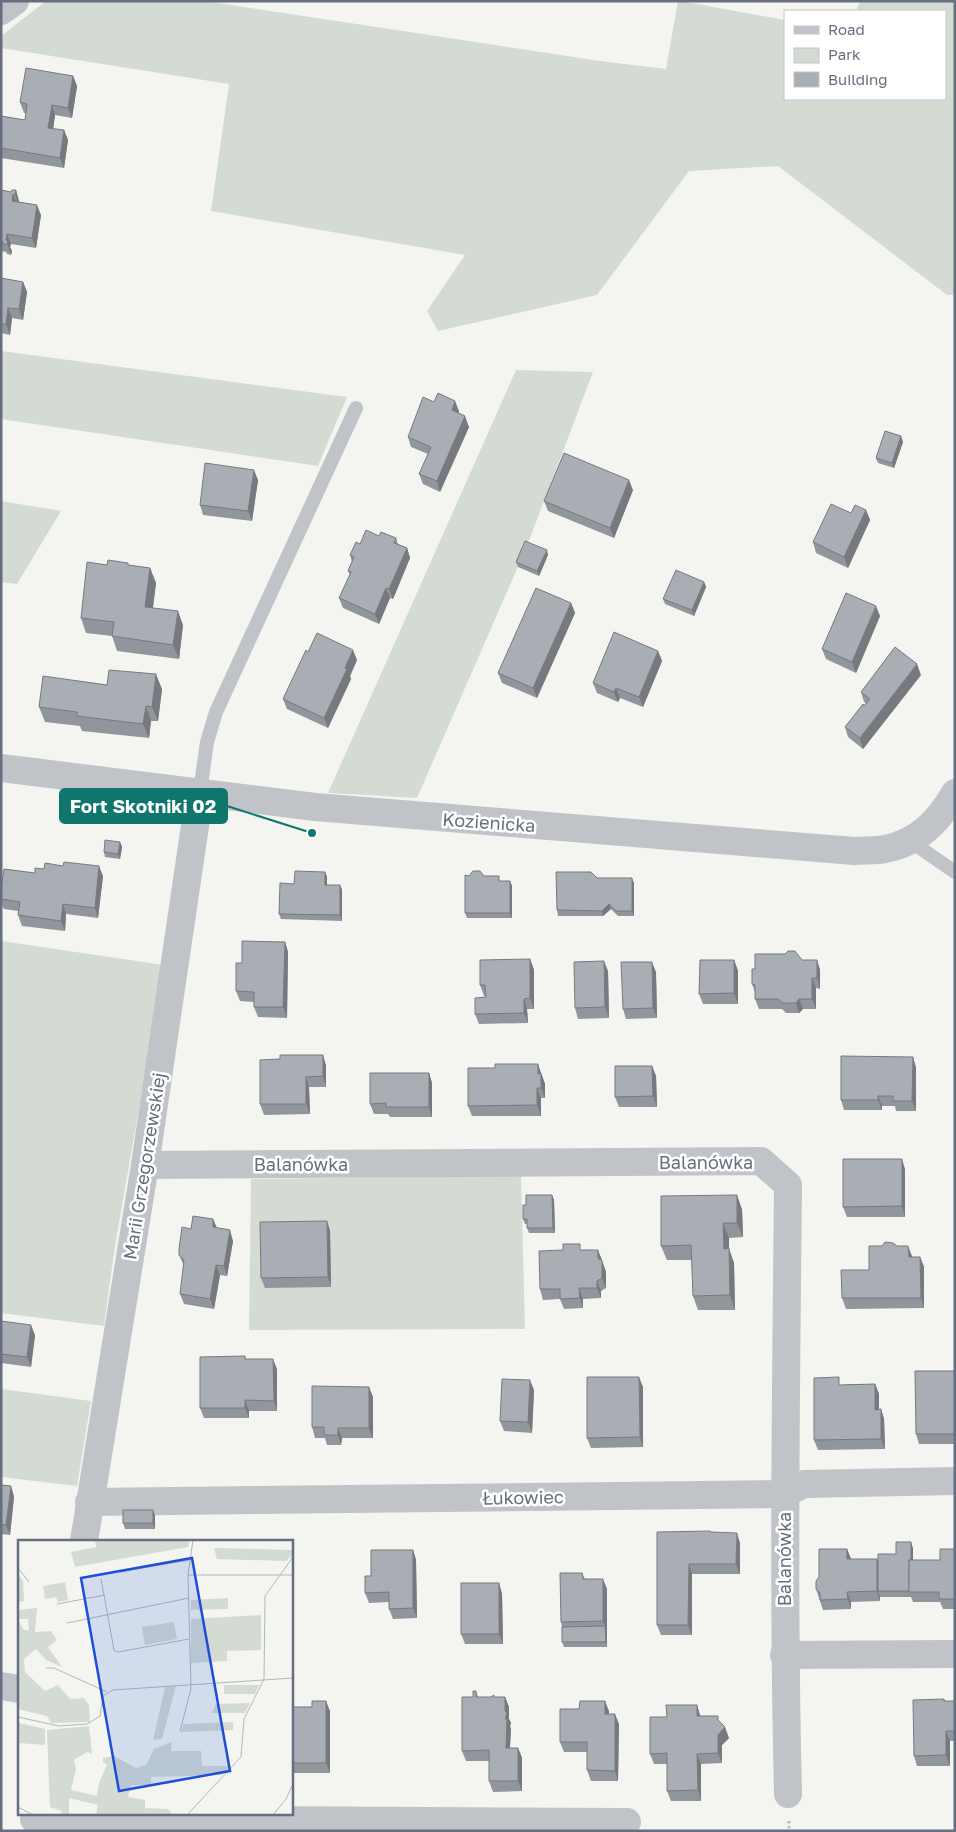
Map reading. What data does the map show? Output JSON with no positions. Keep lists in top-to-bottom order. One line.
{"streets":{"street":["Kozienicka","Balanówka","Marii Grzegorzewskiej","Łukowiec"]},"crossings":[["Kozienicka","Marii Grzegorzewskiej"],["Balanówka","Marii Grzegorzewskiej"],["Balanówka","Łukowiec"],["Marii Grzegorzewskiej","Łukowiec"]],"places":["Fort Skotniki 02"],"legend":["Road","Park","Building"]}
